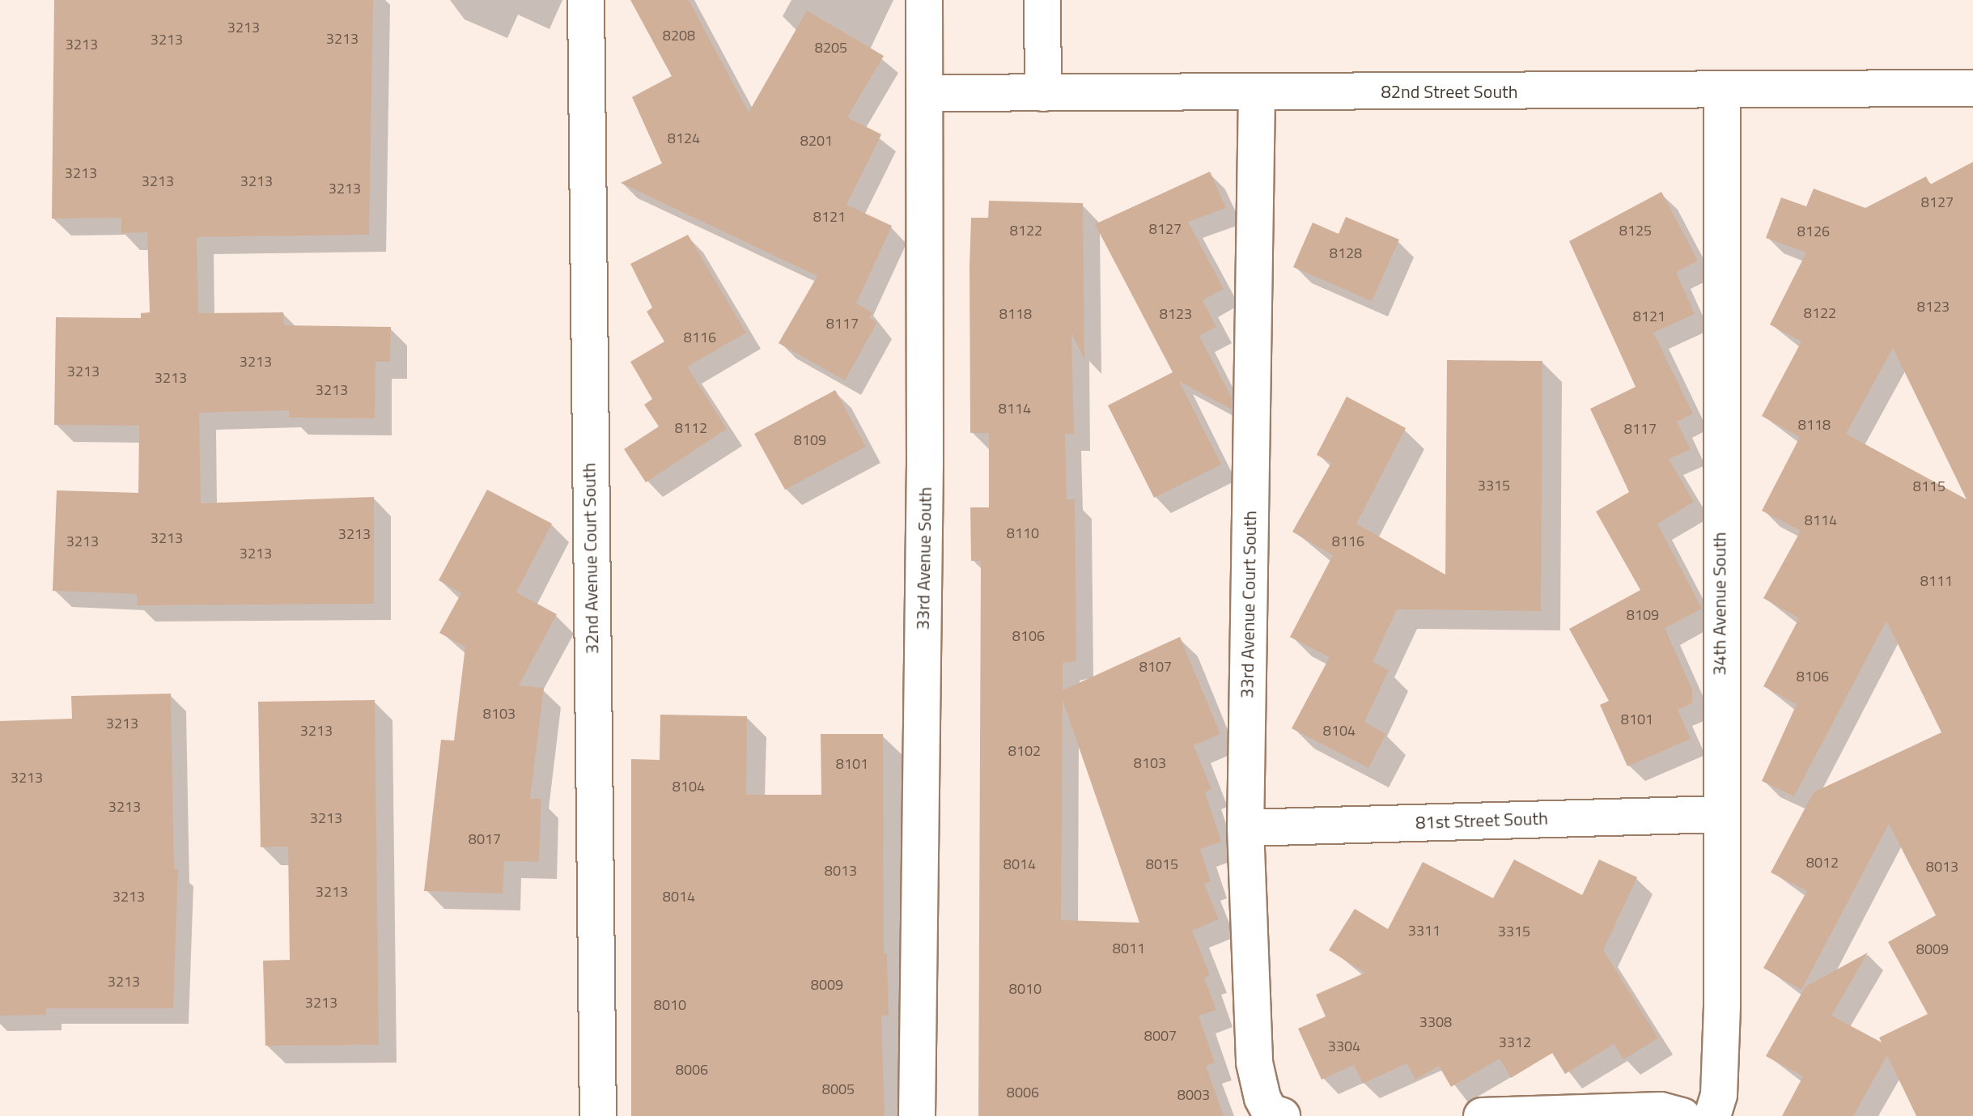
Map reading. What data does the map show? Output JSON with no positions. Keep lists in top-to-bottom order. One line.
{"streets":{"street":["82nd Street South","32nd Avenue Court South","33rd Avenue South","34th Avenue South","33rd Avenue Court South","81st Street South"]},"crossings":[["82nd Street South","33rd Avenue South"],["82nd Street South","34th Avenue South"],["82nd Street South","33rd Avenue Court South"],["34th Avenue South","81st Street South"],["33rd Avenue Court South","81st Street South"]],"house_numbers":["3213","8208","3213","3213","3213","8205","8124","8201","3213","3213","3213","3213","8127","8121","8127","8122","8125","8126","8128","8123","8122","8118","8123","8121","8117","8116","3213","3213","3213","3213","8114","8118","8112","8117","8109","3315","8115","8114","8110","3213","3213","3213","8116","3213","8111","8109","8106","8107","8106","8103","8101","3213","3213","8104","8102","8103","8101","3213","8104","3213","3213","8017","8012","8014","8015","8013","8013","3213","3213","8014","3311","3315","8011","8009","3213","8009","8010","3213","8010","3308","8007","3312","3304","8006","8005","8006","8003"]}
